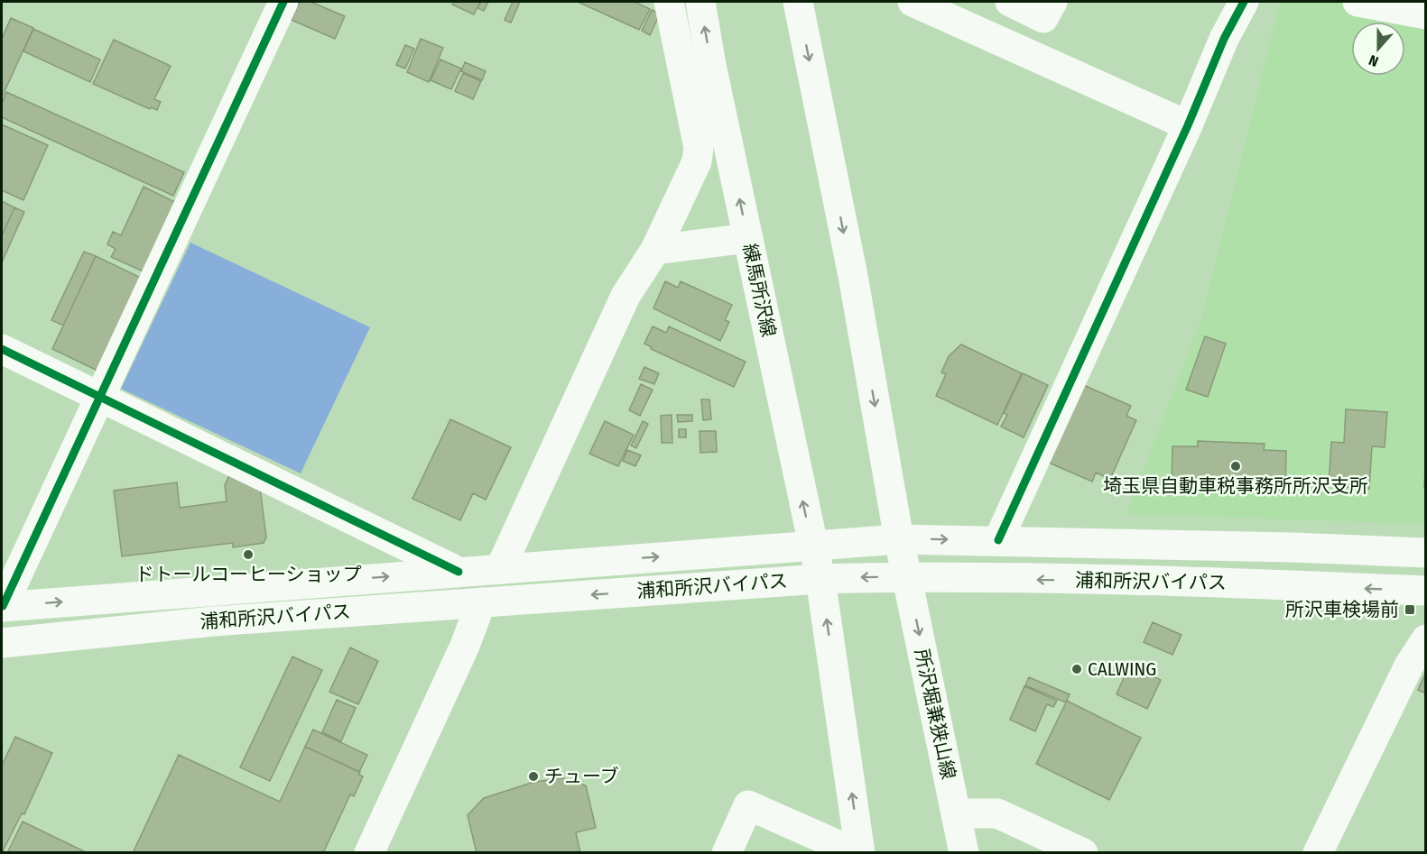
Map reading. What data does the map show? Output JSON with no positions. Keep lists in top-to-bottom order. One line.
{"streets":{"main road":["練馬所沢線","浦和所沢バイパス","所沢堀兼狭山線"]},"crossings":[["練馬所沢線","浦和所沢バイパス"],["浦和所沢バイパス","所沢堀兼狭山線"]],"places":{"other":["埼玉県自動車税事務所所沢支所","ドトールコーヒーショップ","CALWING","チューブ"],"transit":["所沢車検場前"]},"north":"bottom"}
